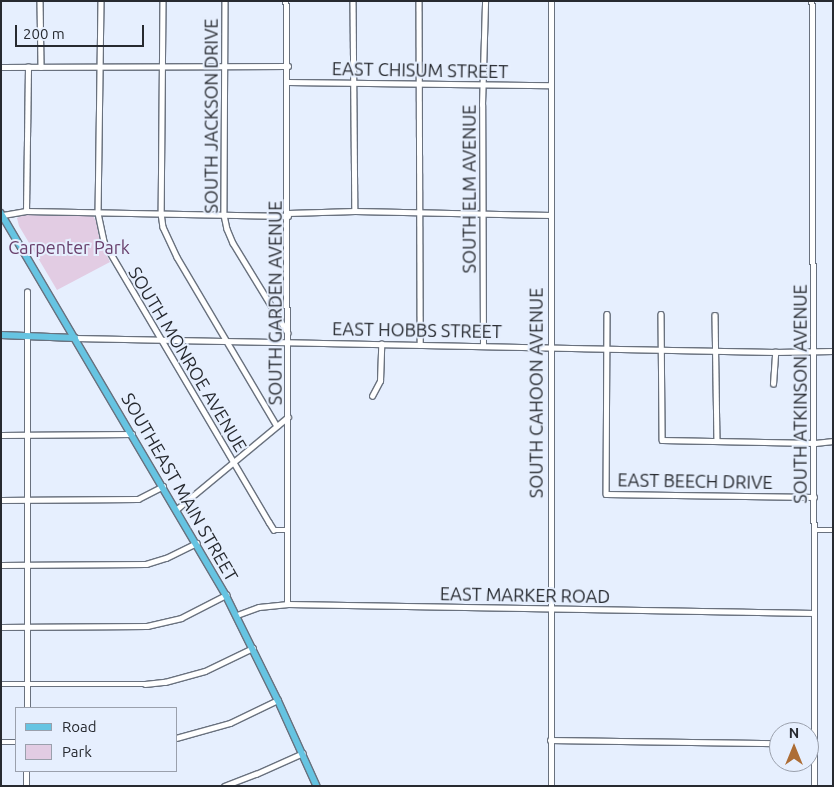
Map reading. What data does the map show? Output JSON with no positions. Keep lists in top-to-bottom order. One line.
{"streets":{"main road":["EAST HOBBS STREET","SOUTHEAST MAIN STREET"],"street":["EAST CHISUM STREET","SOUTH JACKSON DRIVE","SOUTH ELM AVENUE","SOUTH GARDEN AVENUE","SOUTH MONROE AVENUE","SOUTH CAHOON AVENUE","SOUTH ATKINSON AVENUE","EAST BEECH DRIVE","EAST MARKER ROAD"]},"crossings":[["EAST CHISUM STREET","SOUTH ELM AVENUE"],["EAST CHISUM STREET","SOUTH GARDEN AVENUE"],["EAST CHISUM STREET","SOUTH CAHOON AVENUE"],["SOUTH JACKSON DRIVE","SOUTH GARDEN AVENUE"],["SOUTH ELM AVENUE","EAST HOBBS STREET"],["SOUTH GARDEN AVENUE","EAST HOBBS STREET"],["SOUTH GARDEN AVENUE","SOUTH MONROE AVENUE"],["SOUTH GARDEN AVENUE","EAST MARKER ROAD"],["EAST HOBBS STREET","SOUTH MONROE AVENUE"],["EAST HOBBS STREET","SOUTH CAHOON AVENUE"],["EAST HOBBS STREET","SOUTH ATKINSON AVENUE"],["EAST HOBBS STREET","EAST BEECH DRIVE"],["EAST HOBBS STREET","SOUTHEAST MAIN STREET"],["SOUTH CAHOON AVENUE","EAST MARKER ROAD"],["SOUTH ATKINSON AVENUE","EAST BEECH DRIVE"],["SOUTH ATKINSON AVENUE","EAST MARKER ROAD"],["SOUTHEAST MAIN STREET","EAST MARKER ROAD"]],"parks":["Carpenter Park"],"legend":["Road","Park"],"scale_bar":"200 m","north":"top"}
